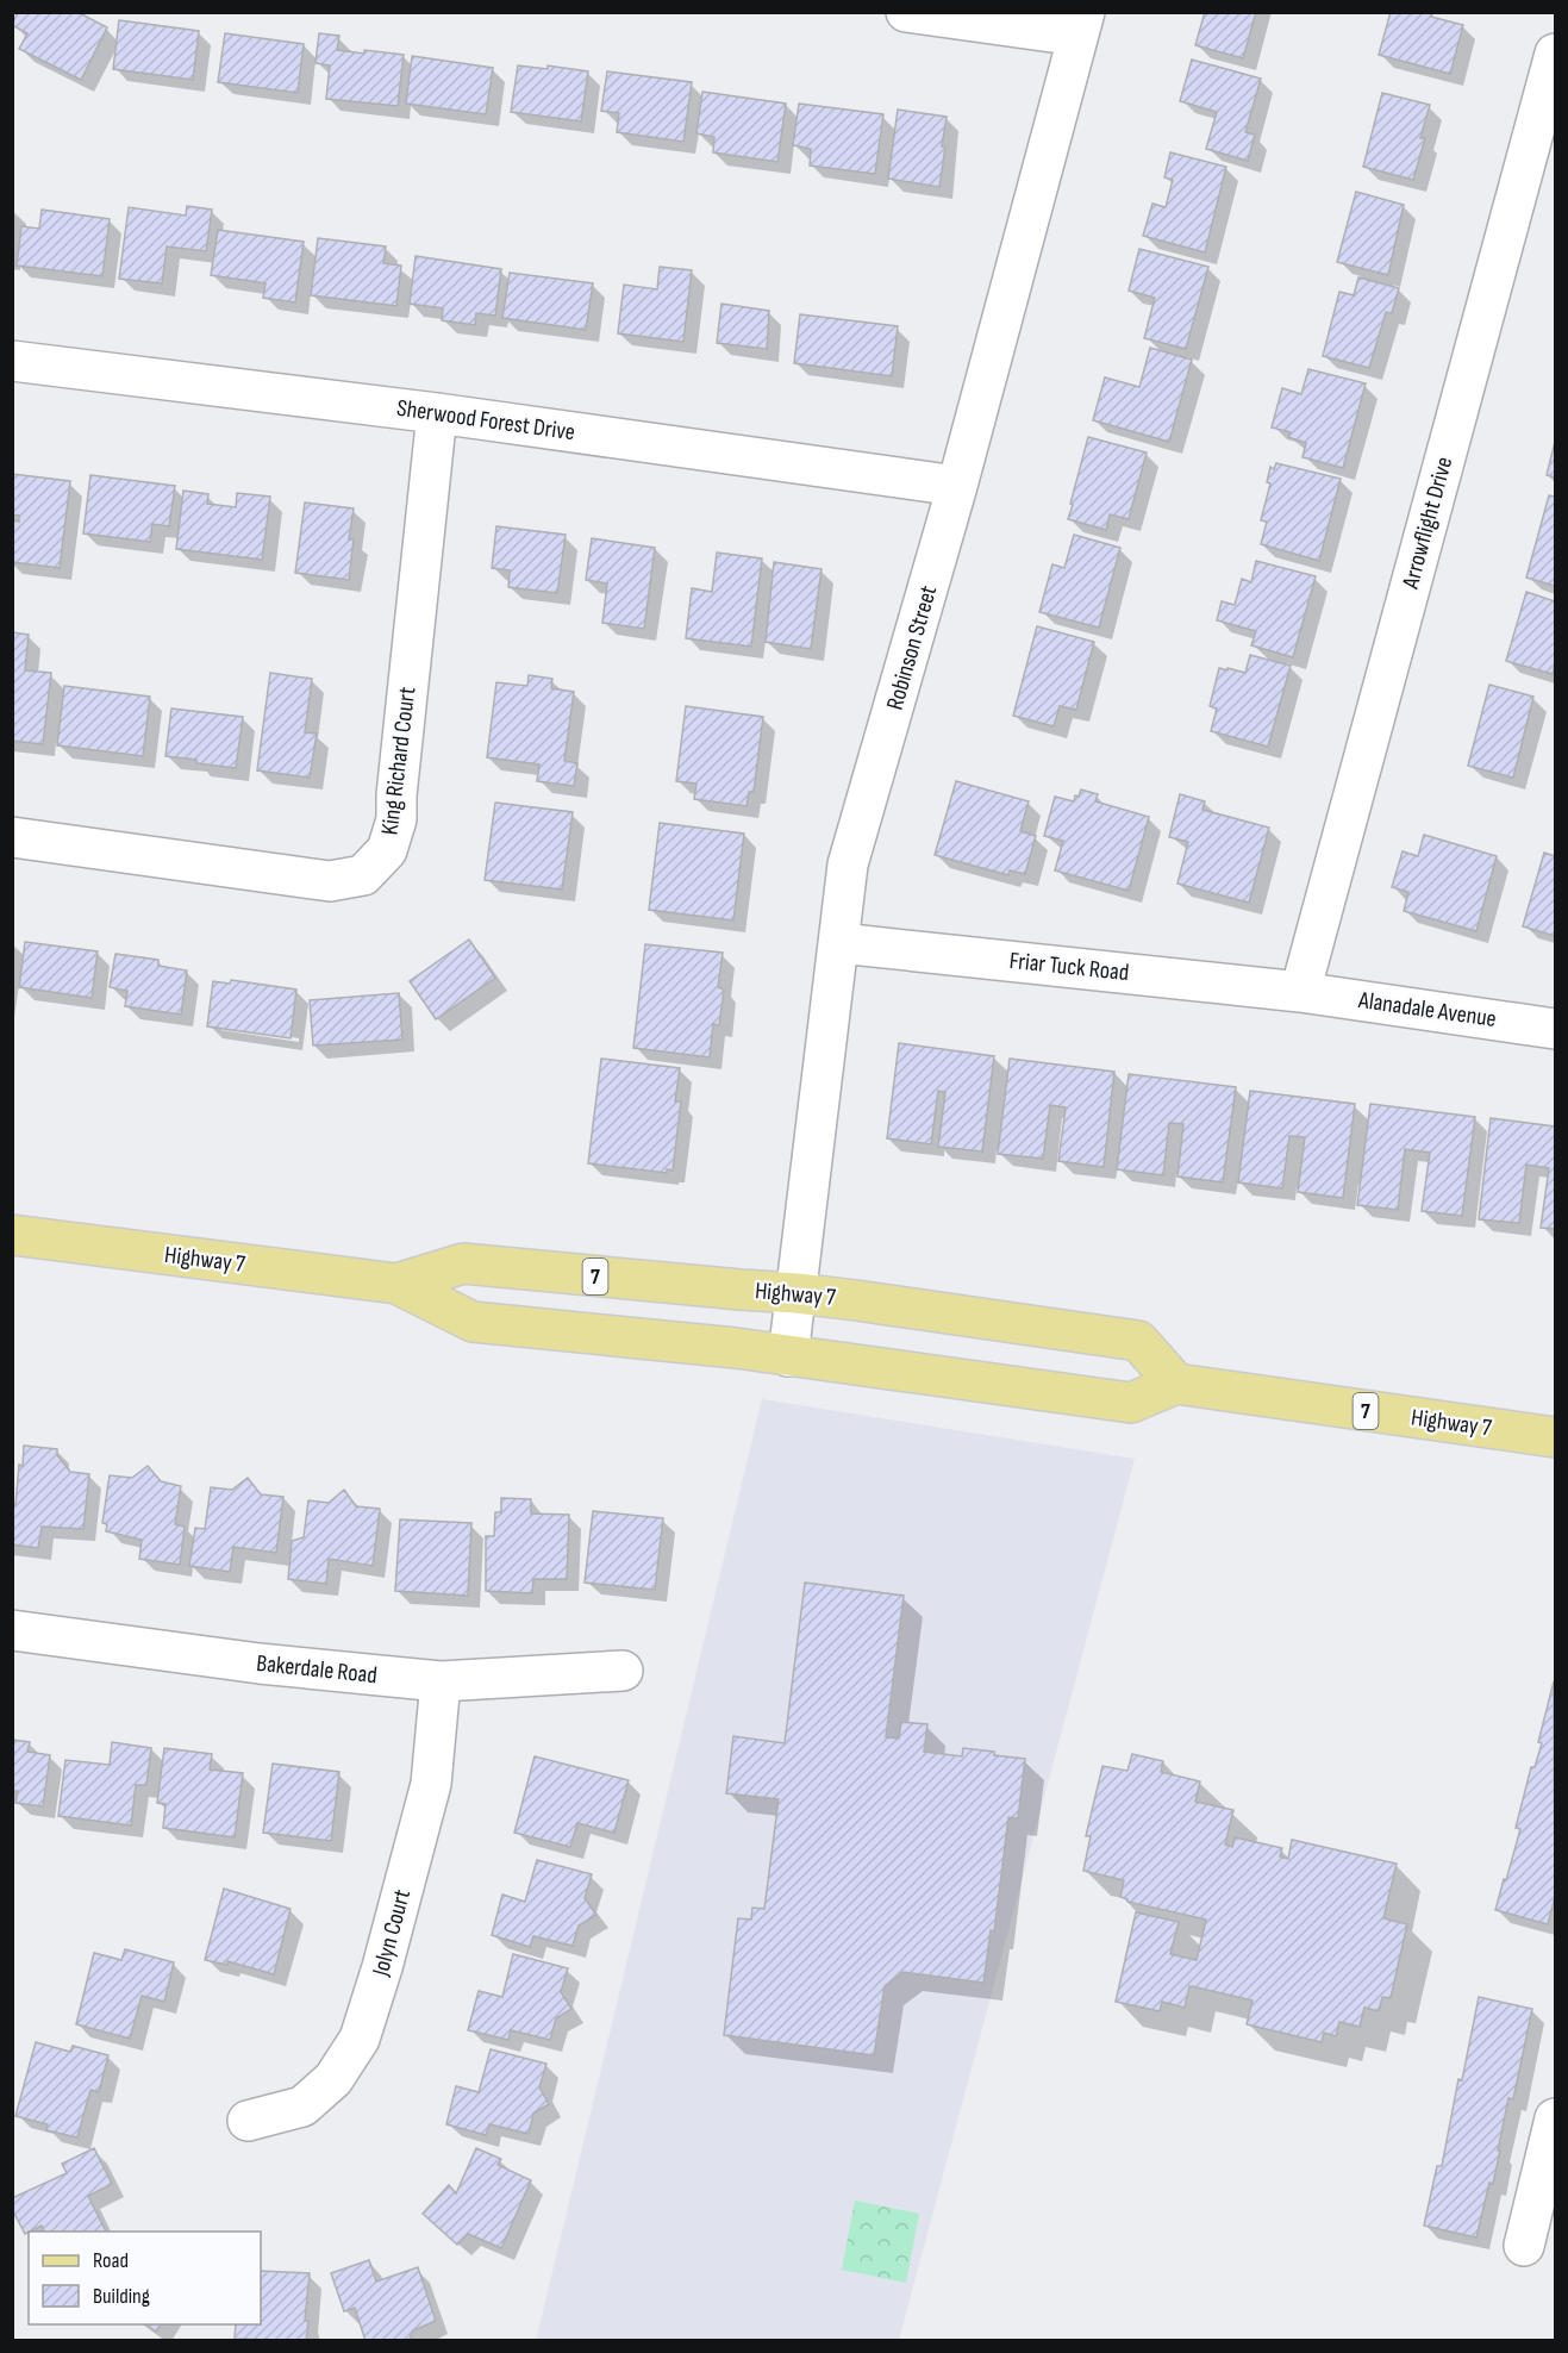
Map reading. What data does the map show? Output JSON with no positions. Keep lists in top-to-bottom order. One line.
{"streets":{"main road":["Highway 7","7"],"street":["Sherwood Forest Drive","Arrowflight Drive","Robinson Street","King Richard Court","Friar Tuck Road","Alanadale Avenue","Bakerdale Road","Jolyn Court"]},"crossings":[["Sherwood Forest Drive","Robinson Street"],["Sherwood Forest Drive","King Richard Court"],["Arrowflight Drive","Friar Tuck Road"],["Arrowflight Drive","Alanadale Avenue"],["Robinson Street","Friar Tuck Road"],["Robinson Street","Highway 7"],["Friar Tuck Road","Alanadale Avenue"],["Bakerdale Road","Jolyn Court"]],"legend":["Road","Building"]}
